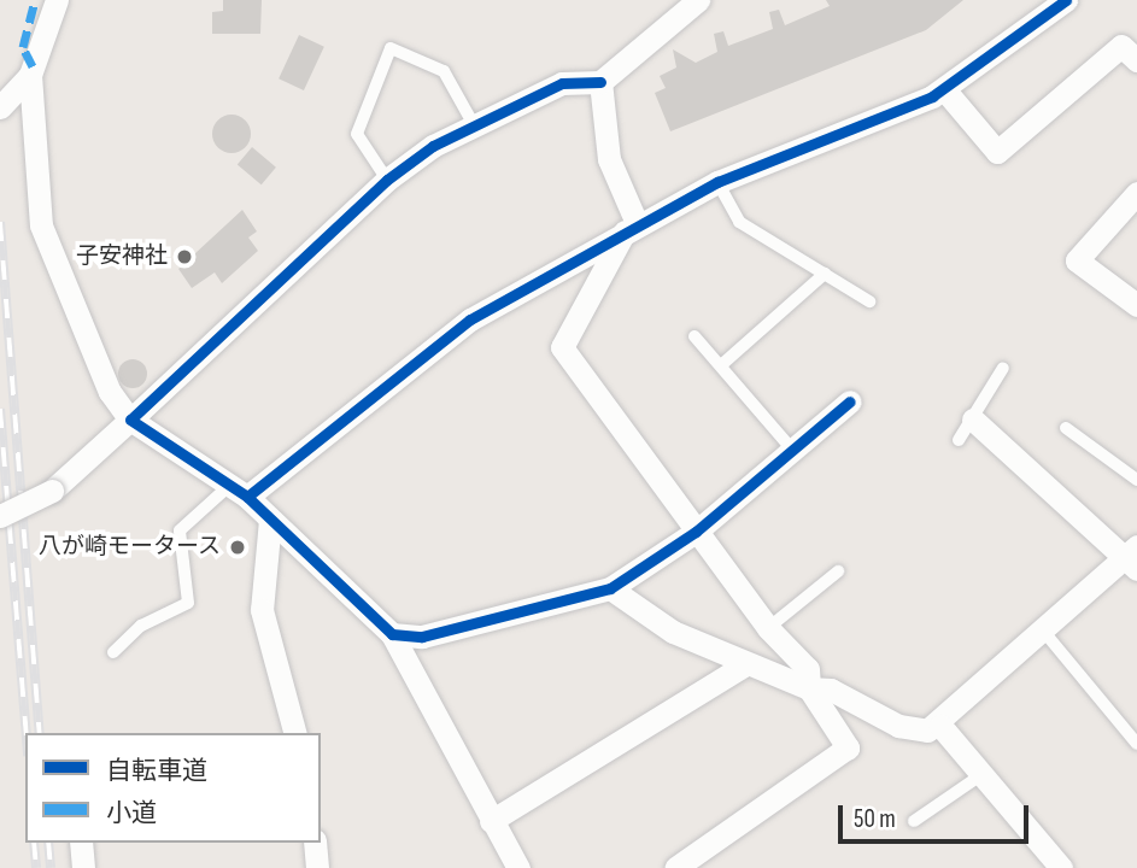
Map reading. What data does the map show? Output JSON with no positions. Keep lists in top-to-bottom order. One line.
{"places":["子安神社","八が崎モータース"],"legend":["自転車道","小道"],"scale_bar":"50 m"}
